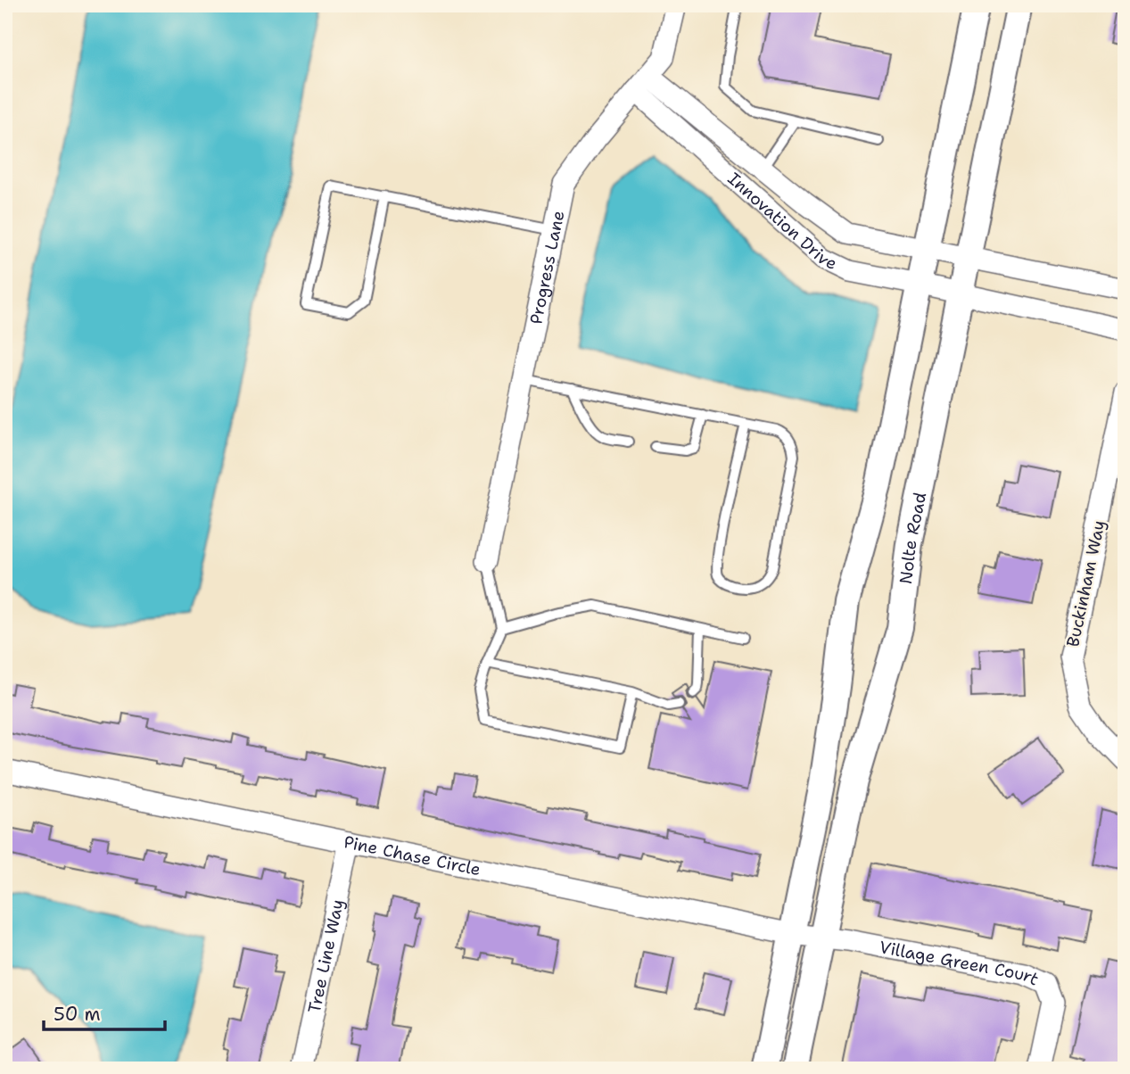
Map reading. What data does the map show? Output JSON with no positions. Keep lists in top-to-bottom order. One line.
{"streets":{"street":["Innovation Drive","Progress Lane","Nolte Road","Buckinham Way","Pine Chase Circle","Tree Line Way","Village Green Court"]},"crossings":[["Innovation Drive","Progress Lane"],["Innovation Drive","Nolte Road"],["Nolte Road","Pine Chase Circle"],["Nolte Road","Village Green Court"],["Pine Chase Circle","Tree Line Way"],["Pine Chase Circle","Village Green Court"]],"scale_bar":"50 m"}
